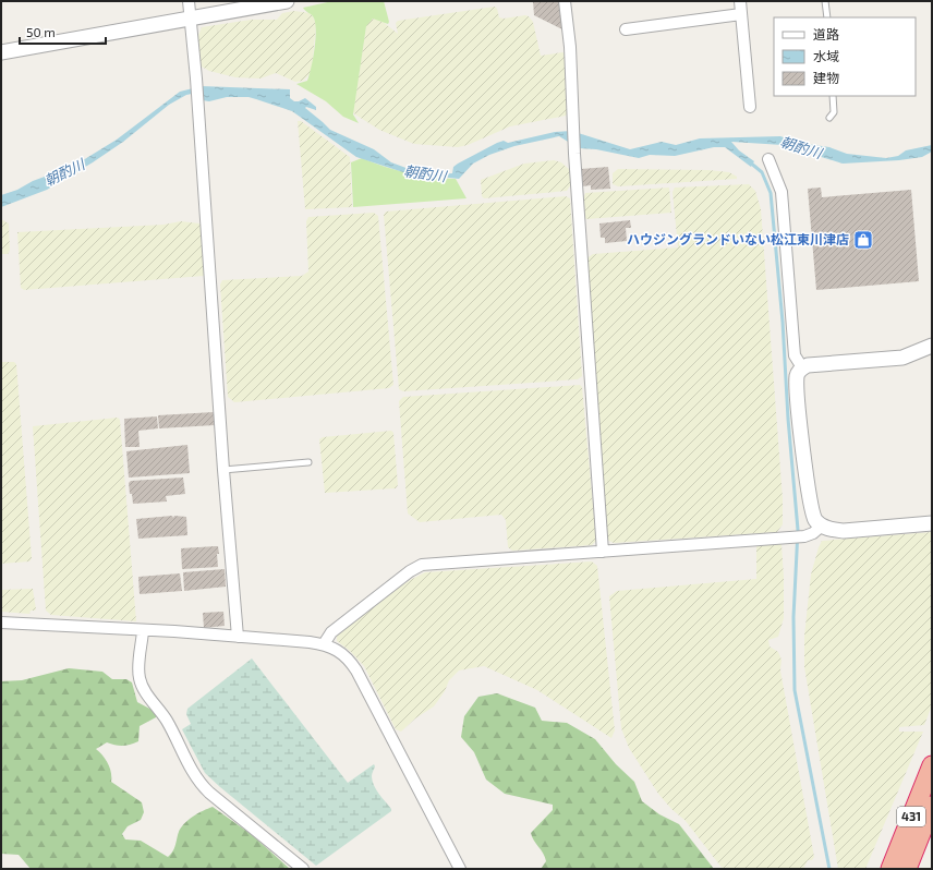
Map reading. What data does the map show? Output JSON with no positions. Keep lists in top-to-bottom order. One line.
{"streets":{"highway":["431"]},"water":["朝酌川"],"places":{"shop":["ハウジングランドいない松江東川津店"]},"legend":["道路","水域","建物"],"scale_bar":"50 m"}
